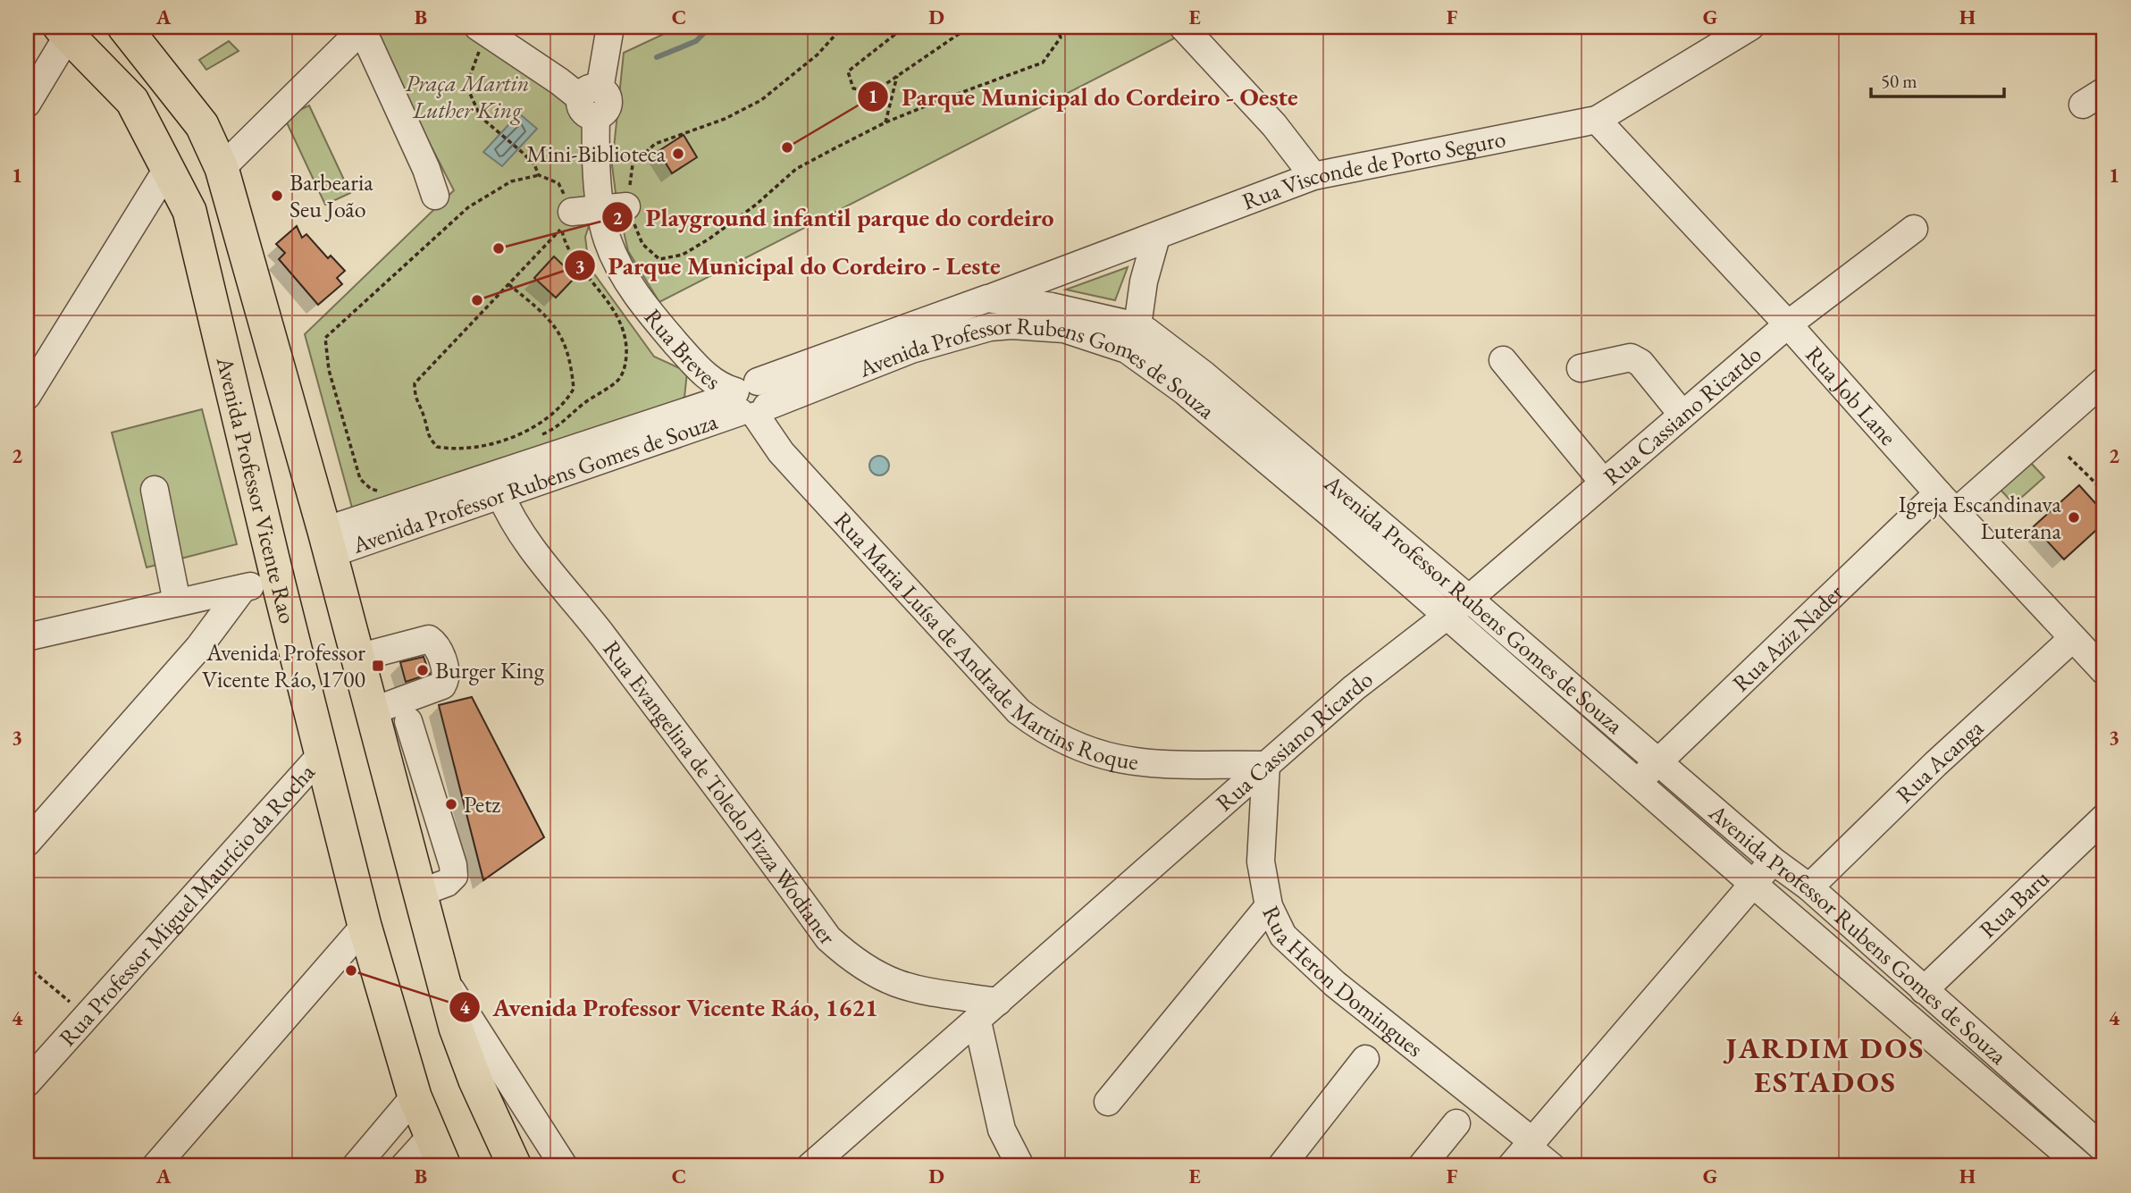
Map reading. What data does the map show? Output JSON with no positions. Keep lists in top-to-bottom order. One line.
{"streets":{"main road":["Avenida Professor Vicente Rao"],"street":["Rua Visconde de Porto Seguro","Rua Breves","Rua Job Lane","Avenida Professor Rubens Gomes de Souza","Rua Cassiano Ricardo","Rua Maria Luísa de Andrade Martins Roque","Rua Aziz Nader","Rua Acanga","Rua Evangelina de Toledo Pizza Wodianer","Rua Professor Miguel Maurício da Rocha","Rua Baru","Rua Heron Domingues"]},"crossings":[["Rua Visconde de Porto Seguro","Rua Job Lane"],["Rua Visconde de Porto Seguro","Avenida Professor Rubens Gomes de Souza"],["Rua Breves","Avenida Professor Rubens Gomes de Souza"],["Rua Breves","Rua Maria Luísa de Andrade Martins Roque"],["Rua Job Lane","Rua Cassiano Ricardo"],["Rua Job Lane","Rua Aziz Nader"],["Rua Job Lane","Rua Acanga"],["Avenida Professor Rubens Gomes de Souza","Rua Cassiano Ricardo"],["Avenida Professor Rubens Gomes de Souza","Rua Maria Luísa de Andrade Martins Roque"],["Avenida Professor Rubens Gomes de Souza","Rua Aziz Nader"],["Avenida Professor Rubens Gomes de Souza","Rua Acanga"],["Avenida Professor Rubens Gomes de Souza","Rua Evangelina de Toledo Pizza Wodianer"],["Avenida Professor Rubens Gomes de Souza","Rua Baru"],["Rua Cassiano Ricardo","Rua Maria Luísa de Andrade Martins Roque"],["Rua Cassiano Ricardo","Rua Evangelina de Toledo Pizza Wodianer"],["Rua Cassiano Ricardo","Rua Heron Domingues"],["Avenida Professor Vicente Rao","Rua Professor Miguel Maurício da Rocha"],["Rua Maria Luísa de Andrade Martins Roque","Rua Heron Domingues"]],"districts":["JARDIM DOS ESTADOS"],"parks":["Praça Martin Luther King"],"places":{"other":["Parque Municipal do Cordeiro - Oeste","Mini-Biblioteca","Barbearia Seu João","Playground infantil parque do cordeiro","Parque Municipal do Cordeiro - Leste","Igreja Escandinava Luterana","Burger King","Petz","Avenida Professor Vicente Ráo, 1621"],"transit":["Avenida Professor Vicente Ráo, 1700"]},"scale_bar":"50 m","grid":{"columns":["A","B","C","D","E","F","G","H"],"rows":["1","2","3","4"]}}
